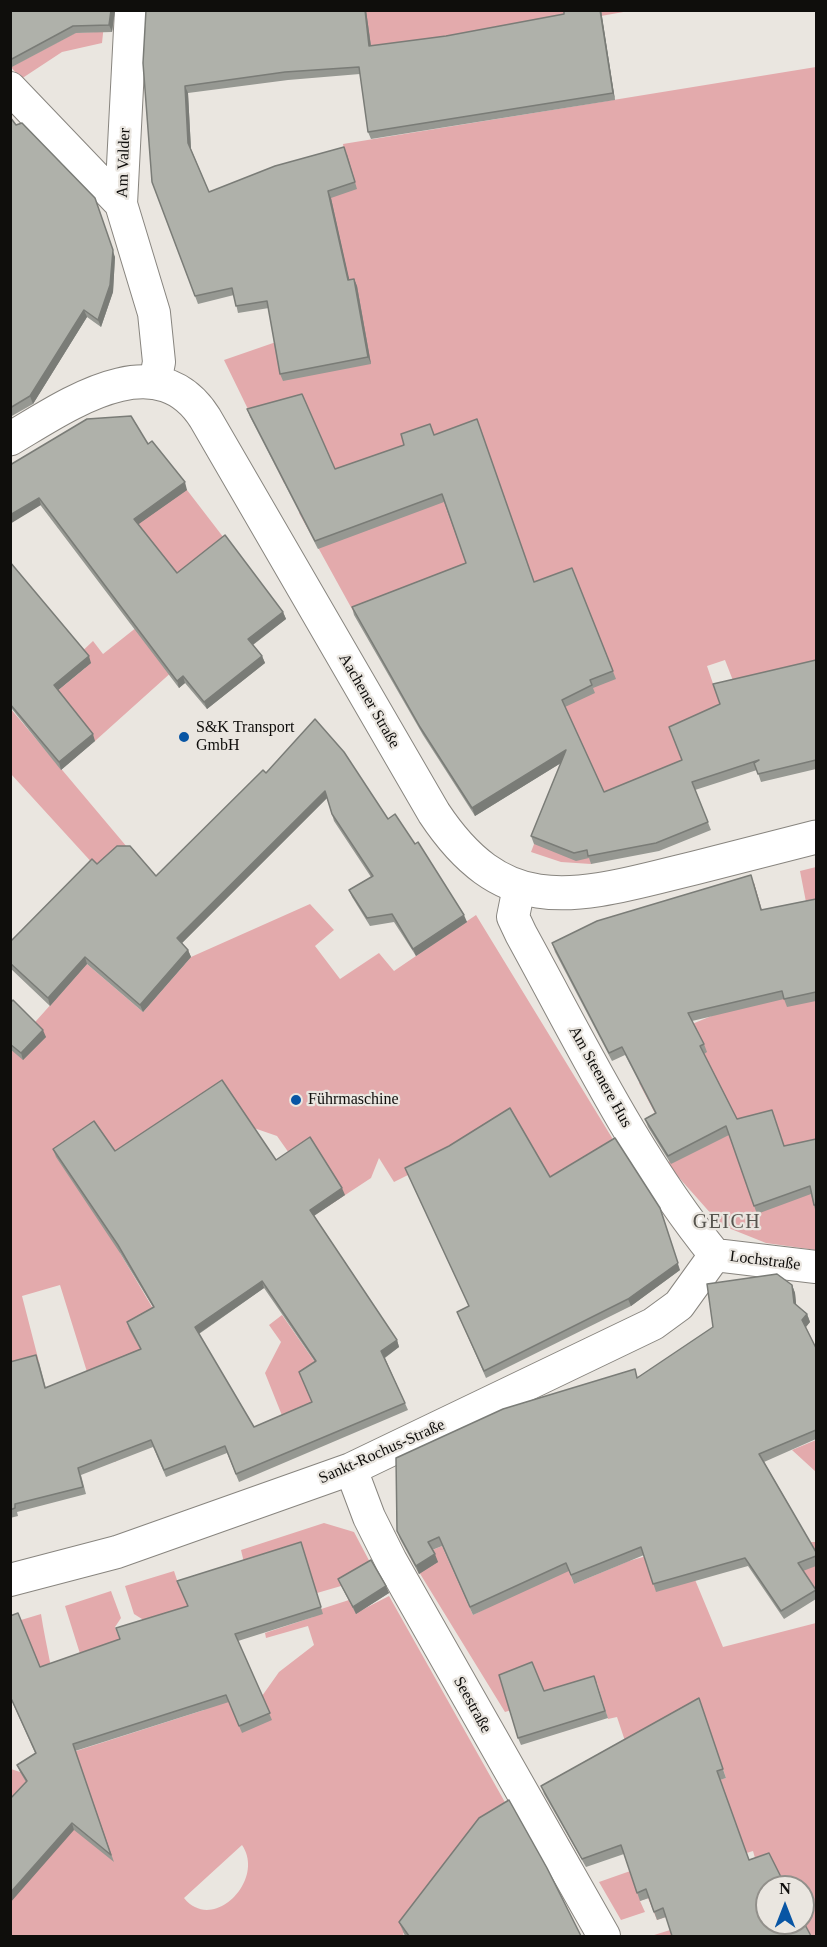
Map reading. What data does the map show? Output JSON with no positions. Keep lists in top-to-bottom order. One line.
{"streets":{"street":["Am Valder","Aachener Straße","Am Steenere Hus","Lochstraße","Sankt-Rochus-Straße","Seestraße"]},"crossings":[["Am Valder","Aachener Straße"],["Aachener Straße","Am Steenere Hus"],["Am Steenere Hus","Lochstraße"],["Am Steenere Hus","Sankt-Rochus-Straße"],["Lochstraße","Sankt-Rochus-Straße"],["Sankt-Rochus-Straße","Seestraße"]],"districts":["GEICH"],"places":["S&K Transport GmbH","Führmaschine"],"north":"top"}
